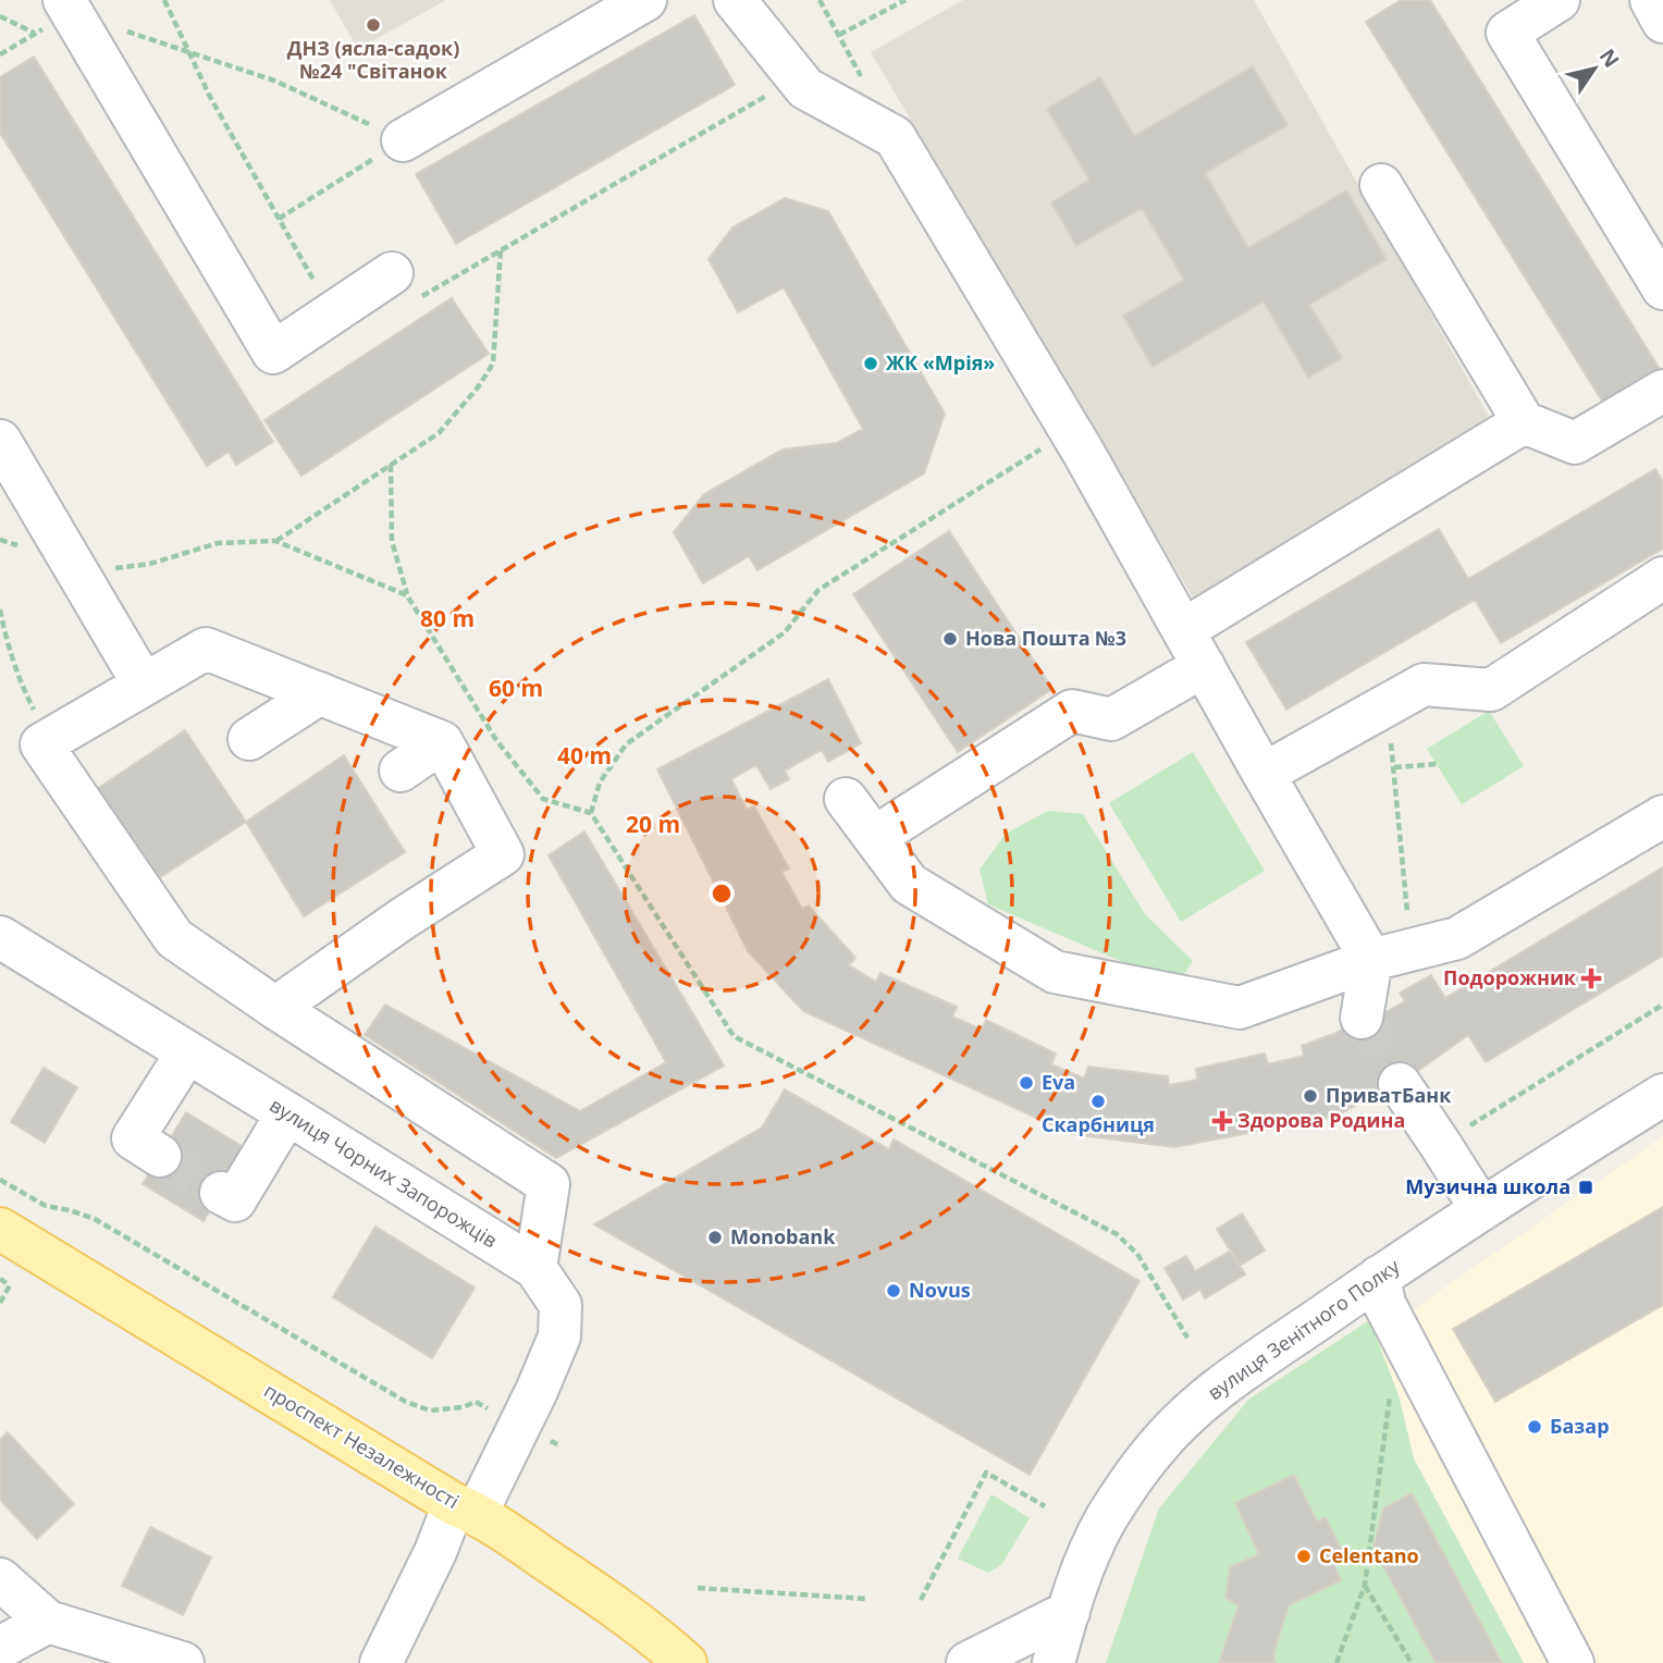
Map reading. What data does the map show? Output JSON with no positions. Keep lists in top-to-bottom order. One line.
{"streets":{"main road":["проспект Незалежності"],"street":["вулиця Чорних Запорожців","вулиця Зенітного Полку"]},"crossings":[["вулиця Чорних Запорожців","проспект Незалежності"]],"places":{"other":["ДНЗ (ясла-садок) №24 \"Світанок","ЖК «Мрія»","Нова Пошта №3","Eva","ПриватБанк","Скарбниця","Monobank","Novus","Базар","Celentano"],"health":["Подорожник","Здорова Родина"],"transit":["Музична школа"]},"north":"top right","rings":["80 m","60 m","40 m","20 m"]}
